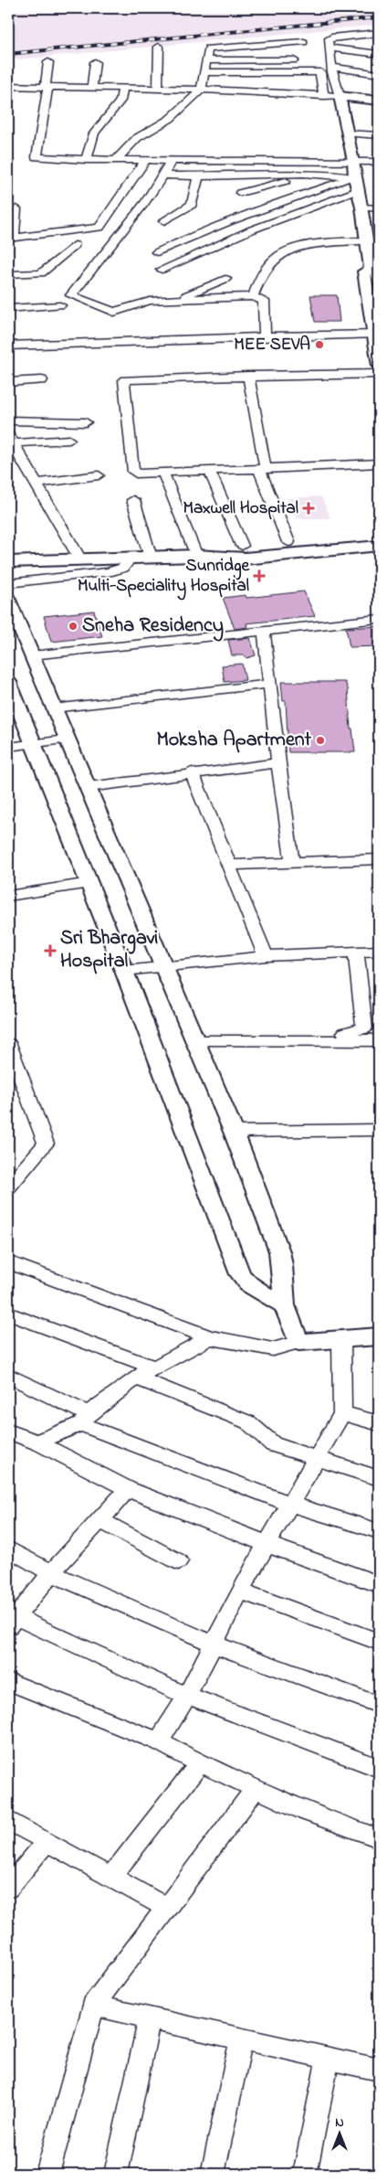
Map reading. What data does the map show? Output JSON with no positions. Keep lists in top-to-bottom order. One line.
{"places":{"other":["MEE SEVA","Sneha Residency","Moksha Apartment"],"health":["Maxwell Hospital","Sunridge Multi-Speciality Hospital","Sri Bhargavi Hospital"]},"north":"top"}
